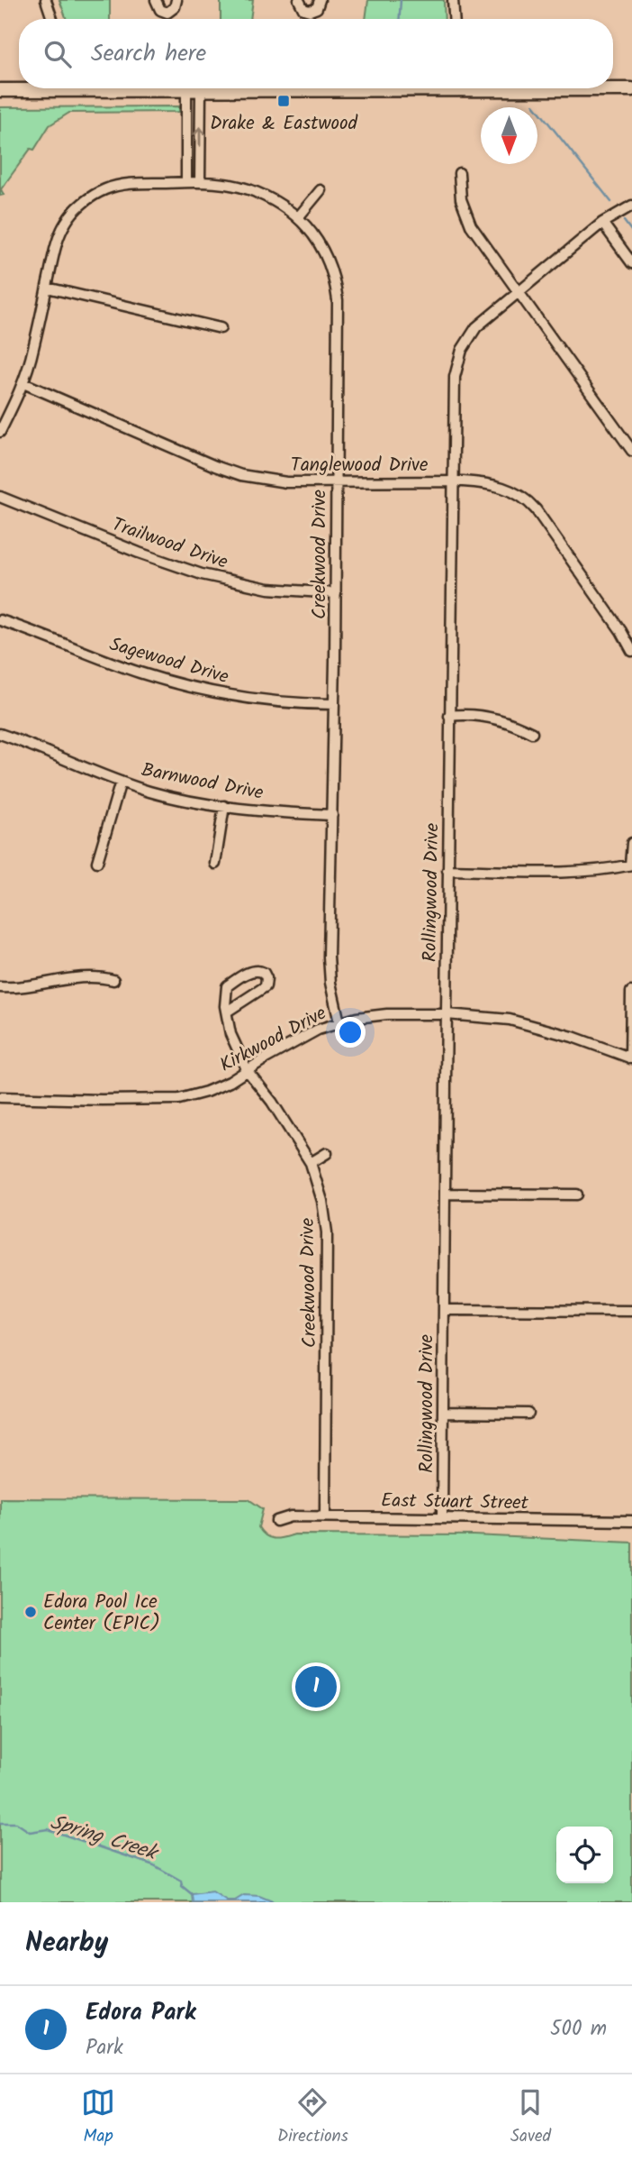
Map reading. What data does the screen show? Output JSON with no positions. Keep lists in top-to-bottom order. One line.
{"streets":{"street":["Tanglewood Drive","Trailwood Drive","Creekwood Drive","Sagewood Drive","Barnwood Drive","Rollingwood Drive","Kirkwood Drive","East Stuart Street"]},"crossings":[["Tanglewood Drive","Creekwood Drive"],["Tanglewood Drive","Rollingwood Drive"],["Trailwood Drive","Creekwood Drive"],["Creekwood Drive","Sagewood Drive"],["Creekwood Drive","Barnwood Drive"],["Creekwood Drive","Kirkwood Drive"],["Creekwood Drive","East Stuart Street"],["Rollingwood Drive","Kirkwood Drive"],["Rollingwood Drive","East Stuart Street"]],"water":["Spring Creek"],"places":{"transit":["Drake & Eastwood"],"other":["Edora Pool Ice Center (EPIC)"]},"north":"bottom","page":{"search":"Search here","pins":"1","heading":"Nearby","list":[{"mark":"1","name":"Edora Park","note":"Park","value":"500 m"}],"nav":["Map","Directions","Saved"]}}
